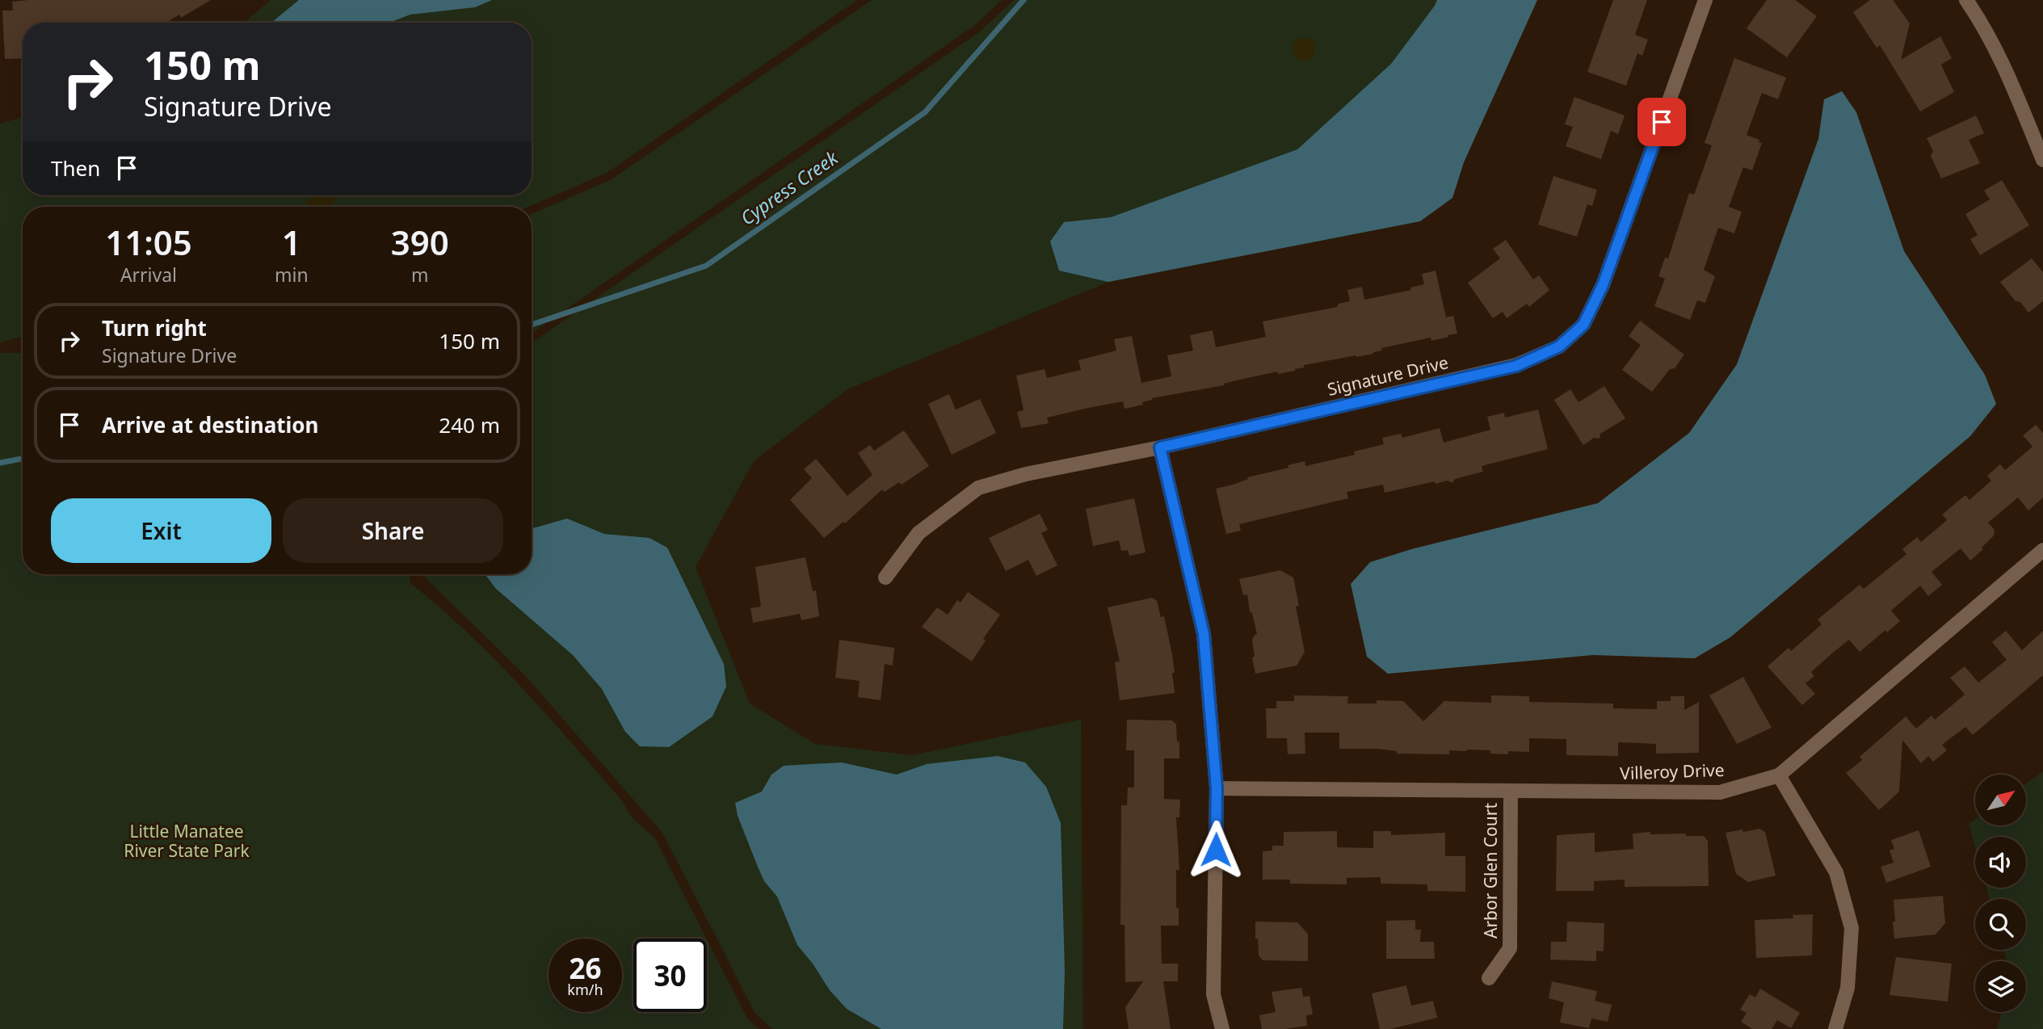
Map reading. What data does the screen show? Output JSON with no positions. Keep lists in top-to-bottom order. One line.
{"streets":{"street":["Signature Drive","Villeroy Drive","Arbor Glen Court"]},"crossings":[["Villeroy Drive","Arbor Glen Court"]],"water":["Cypress Creek"],"parks":["Little Manatee River State Park"],"north":"top right","page":{"turn":["150 m","Signature Drive"],"then":"Then","eta":["11:05","Arrival","1","min","390","m"],"list":[{"name":"Turn right","note":"Signature Drive","value":"150 m"},{"name":"Arrive at destination","value":"240 m"}],"buttons":["Exit","Share"],"speed":"26 km/h","limit":"30"}}
